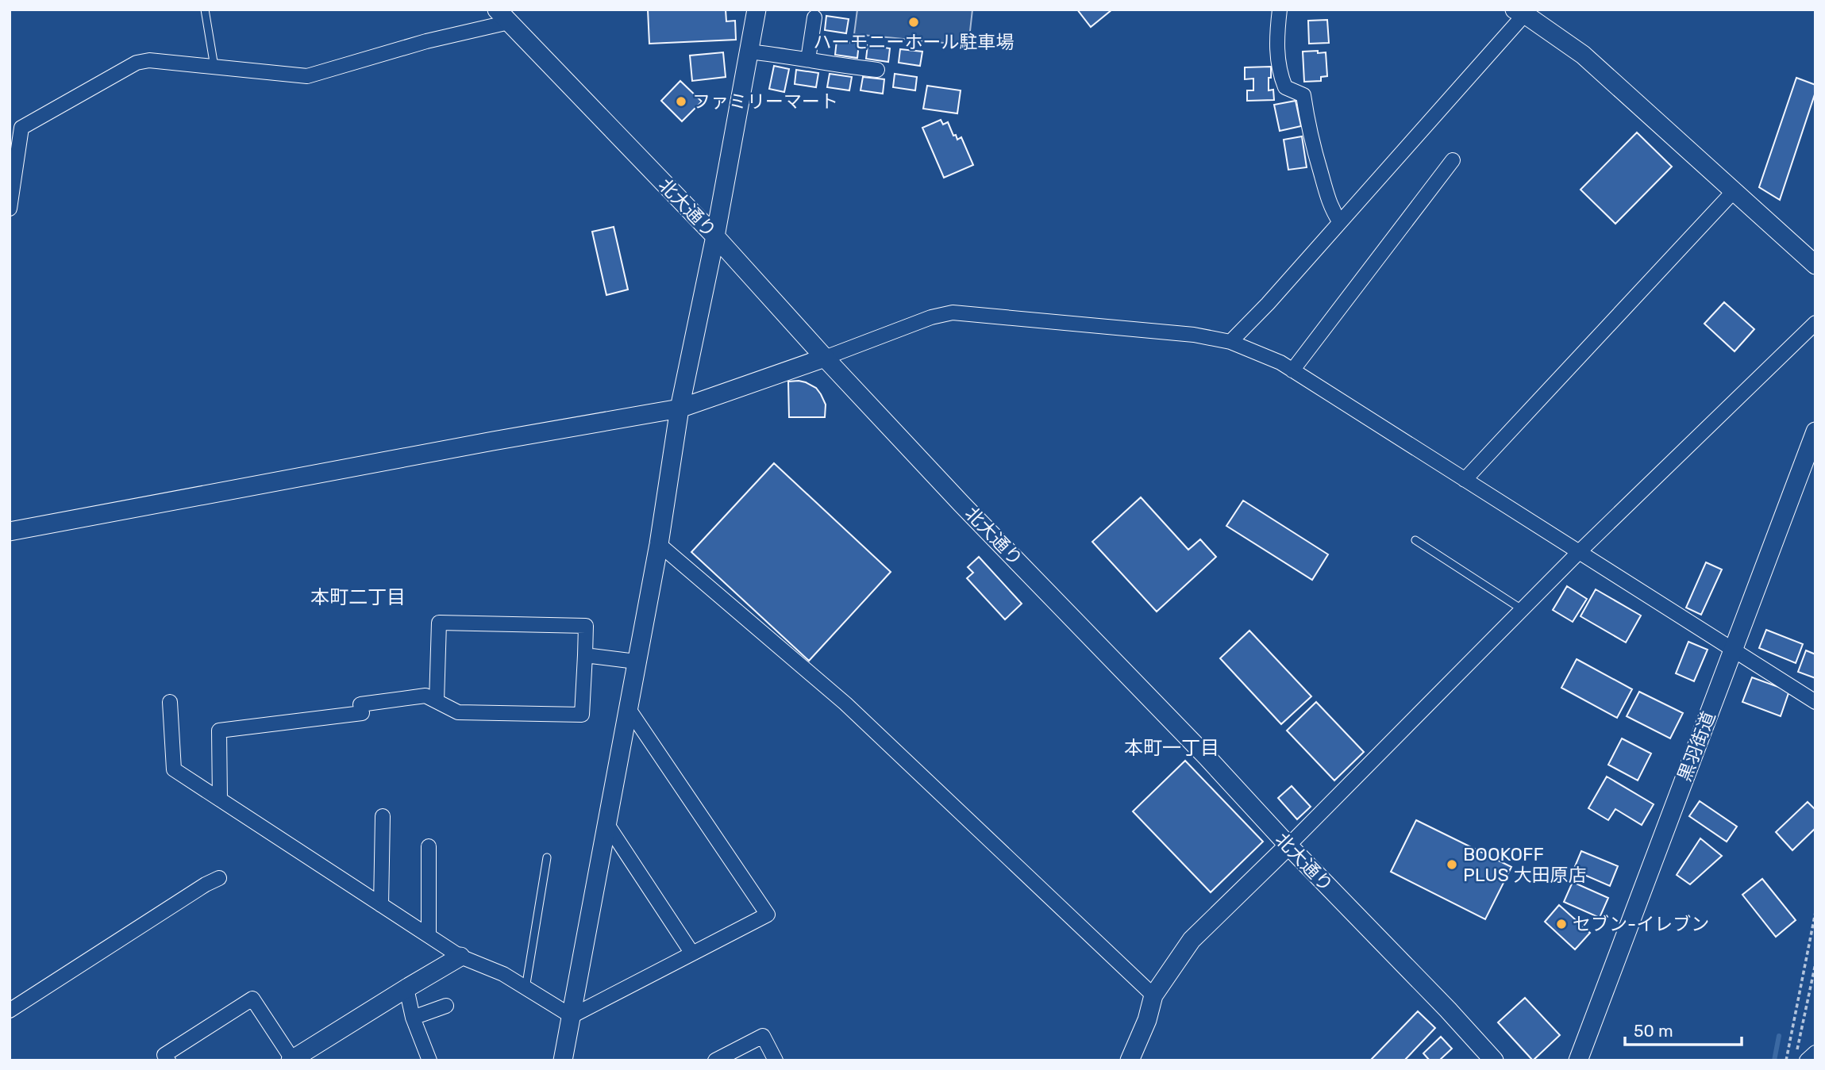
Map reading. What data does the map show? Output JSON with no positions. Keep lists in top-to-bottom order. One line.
{"streets":{"street":["北大通り","黒羽街道"]},"districts":["本町二丁目","本町一丁目"],"places":["ハーモニーホール駐車場","ファミリーマート","BOOKOFF PLUS 大田原店","セブン-イレブン"],"scale_bar":"50 m"}
